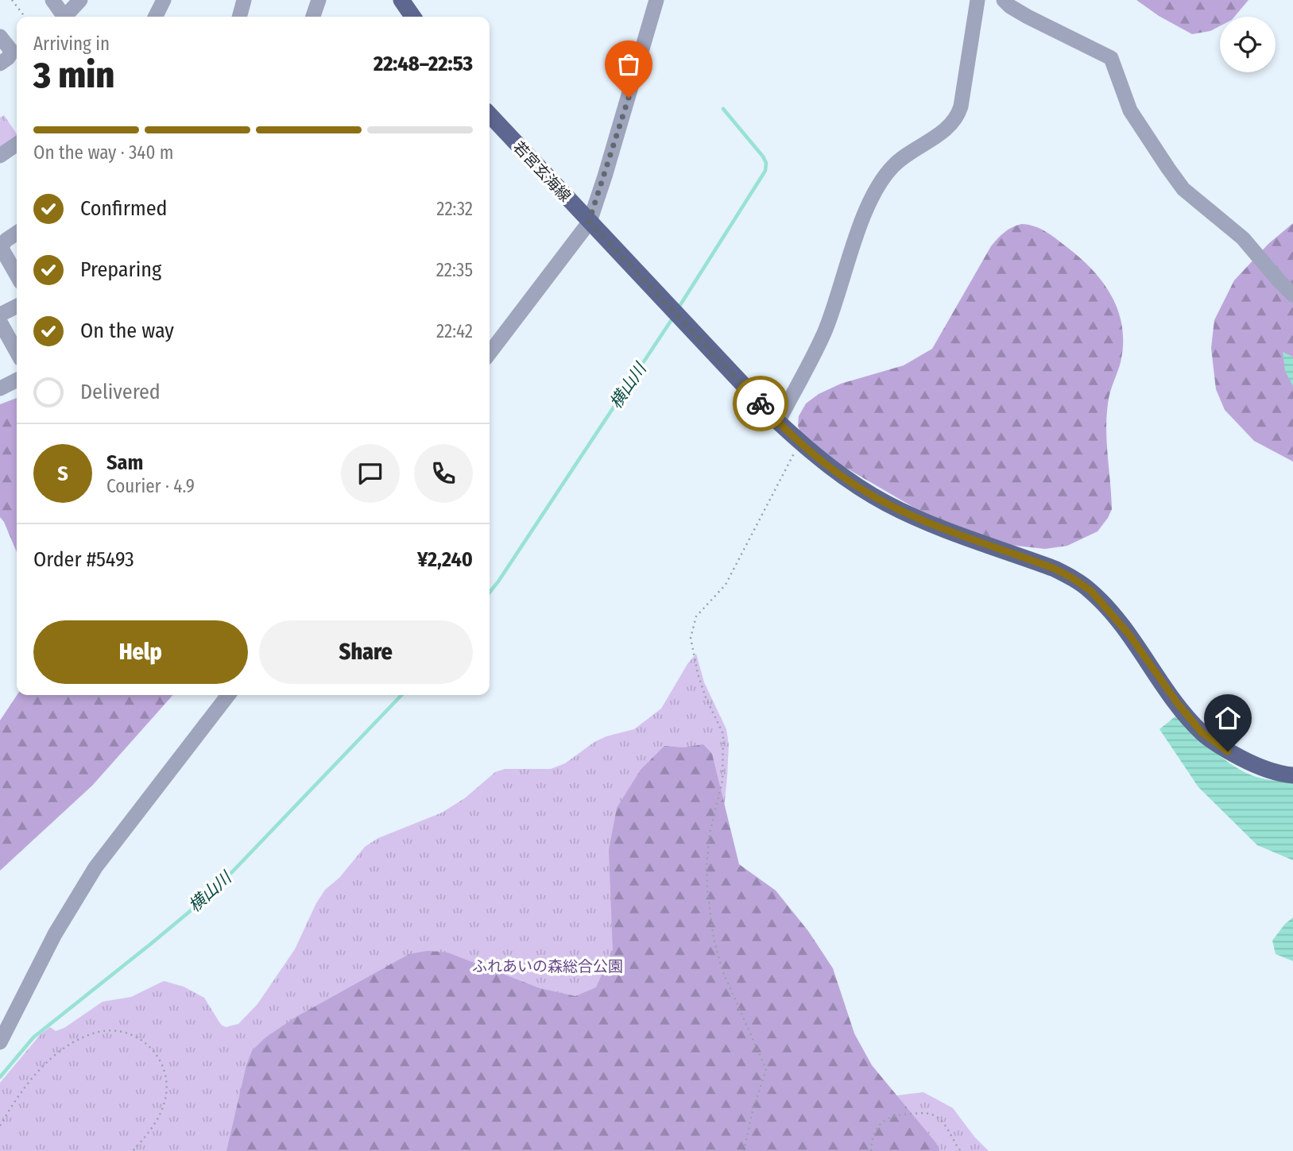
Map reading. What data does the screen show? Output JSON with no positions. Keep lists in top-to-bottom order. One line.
{"streets":{"main road":["若宮玄海線"]},"water":["横山川"],"parks":["ふれあいの森総合公園"],"page":{"heading":["3 min","Arriving in","22:48–22:53"],"panel":["Sam","Courier · 4.9","Order #5493","¥2,240"],"bar":"On the way · 340 m","list":[["Confirmed","22:32"],["Preparing","22:35"],["On the way","22:42"],"Delivered"],"round":"S","buttons":["Help","Share"]}}
